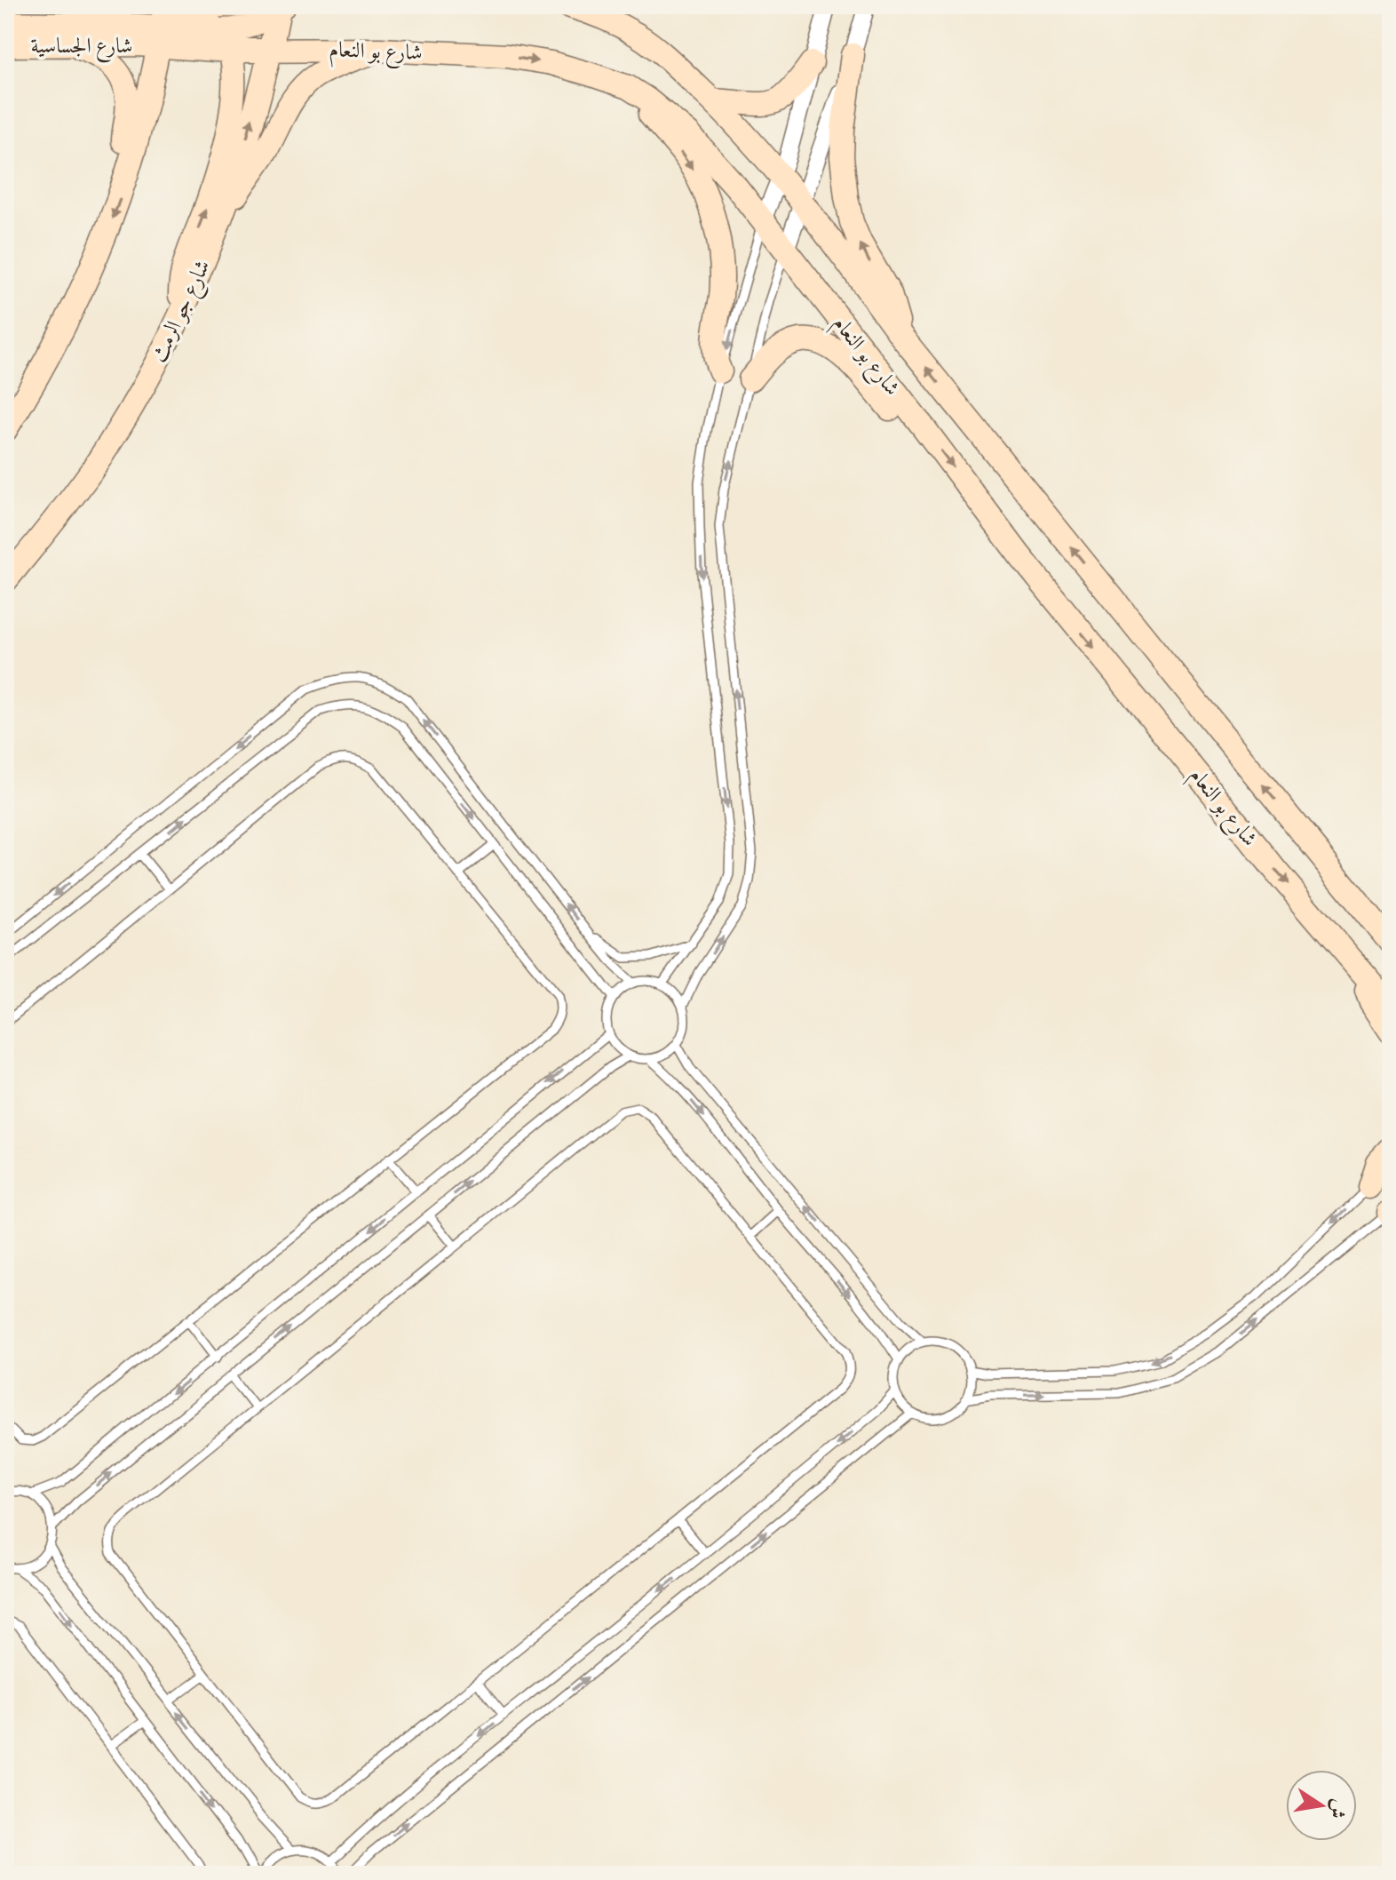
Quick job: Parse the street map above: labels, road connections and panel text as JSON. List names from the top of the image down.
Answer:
{
  "streets": {
    "street": ["شارع الجساسية", "شارع بو النعام", "شارع جو الرمث"]
  },
  "crossings": [
    ["شارع الجساسية", "شارع بو النعام"],
    ["شارع بو النعام", "شارع جو الرمث"]
  ],
  "north": "right"
}
